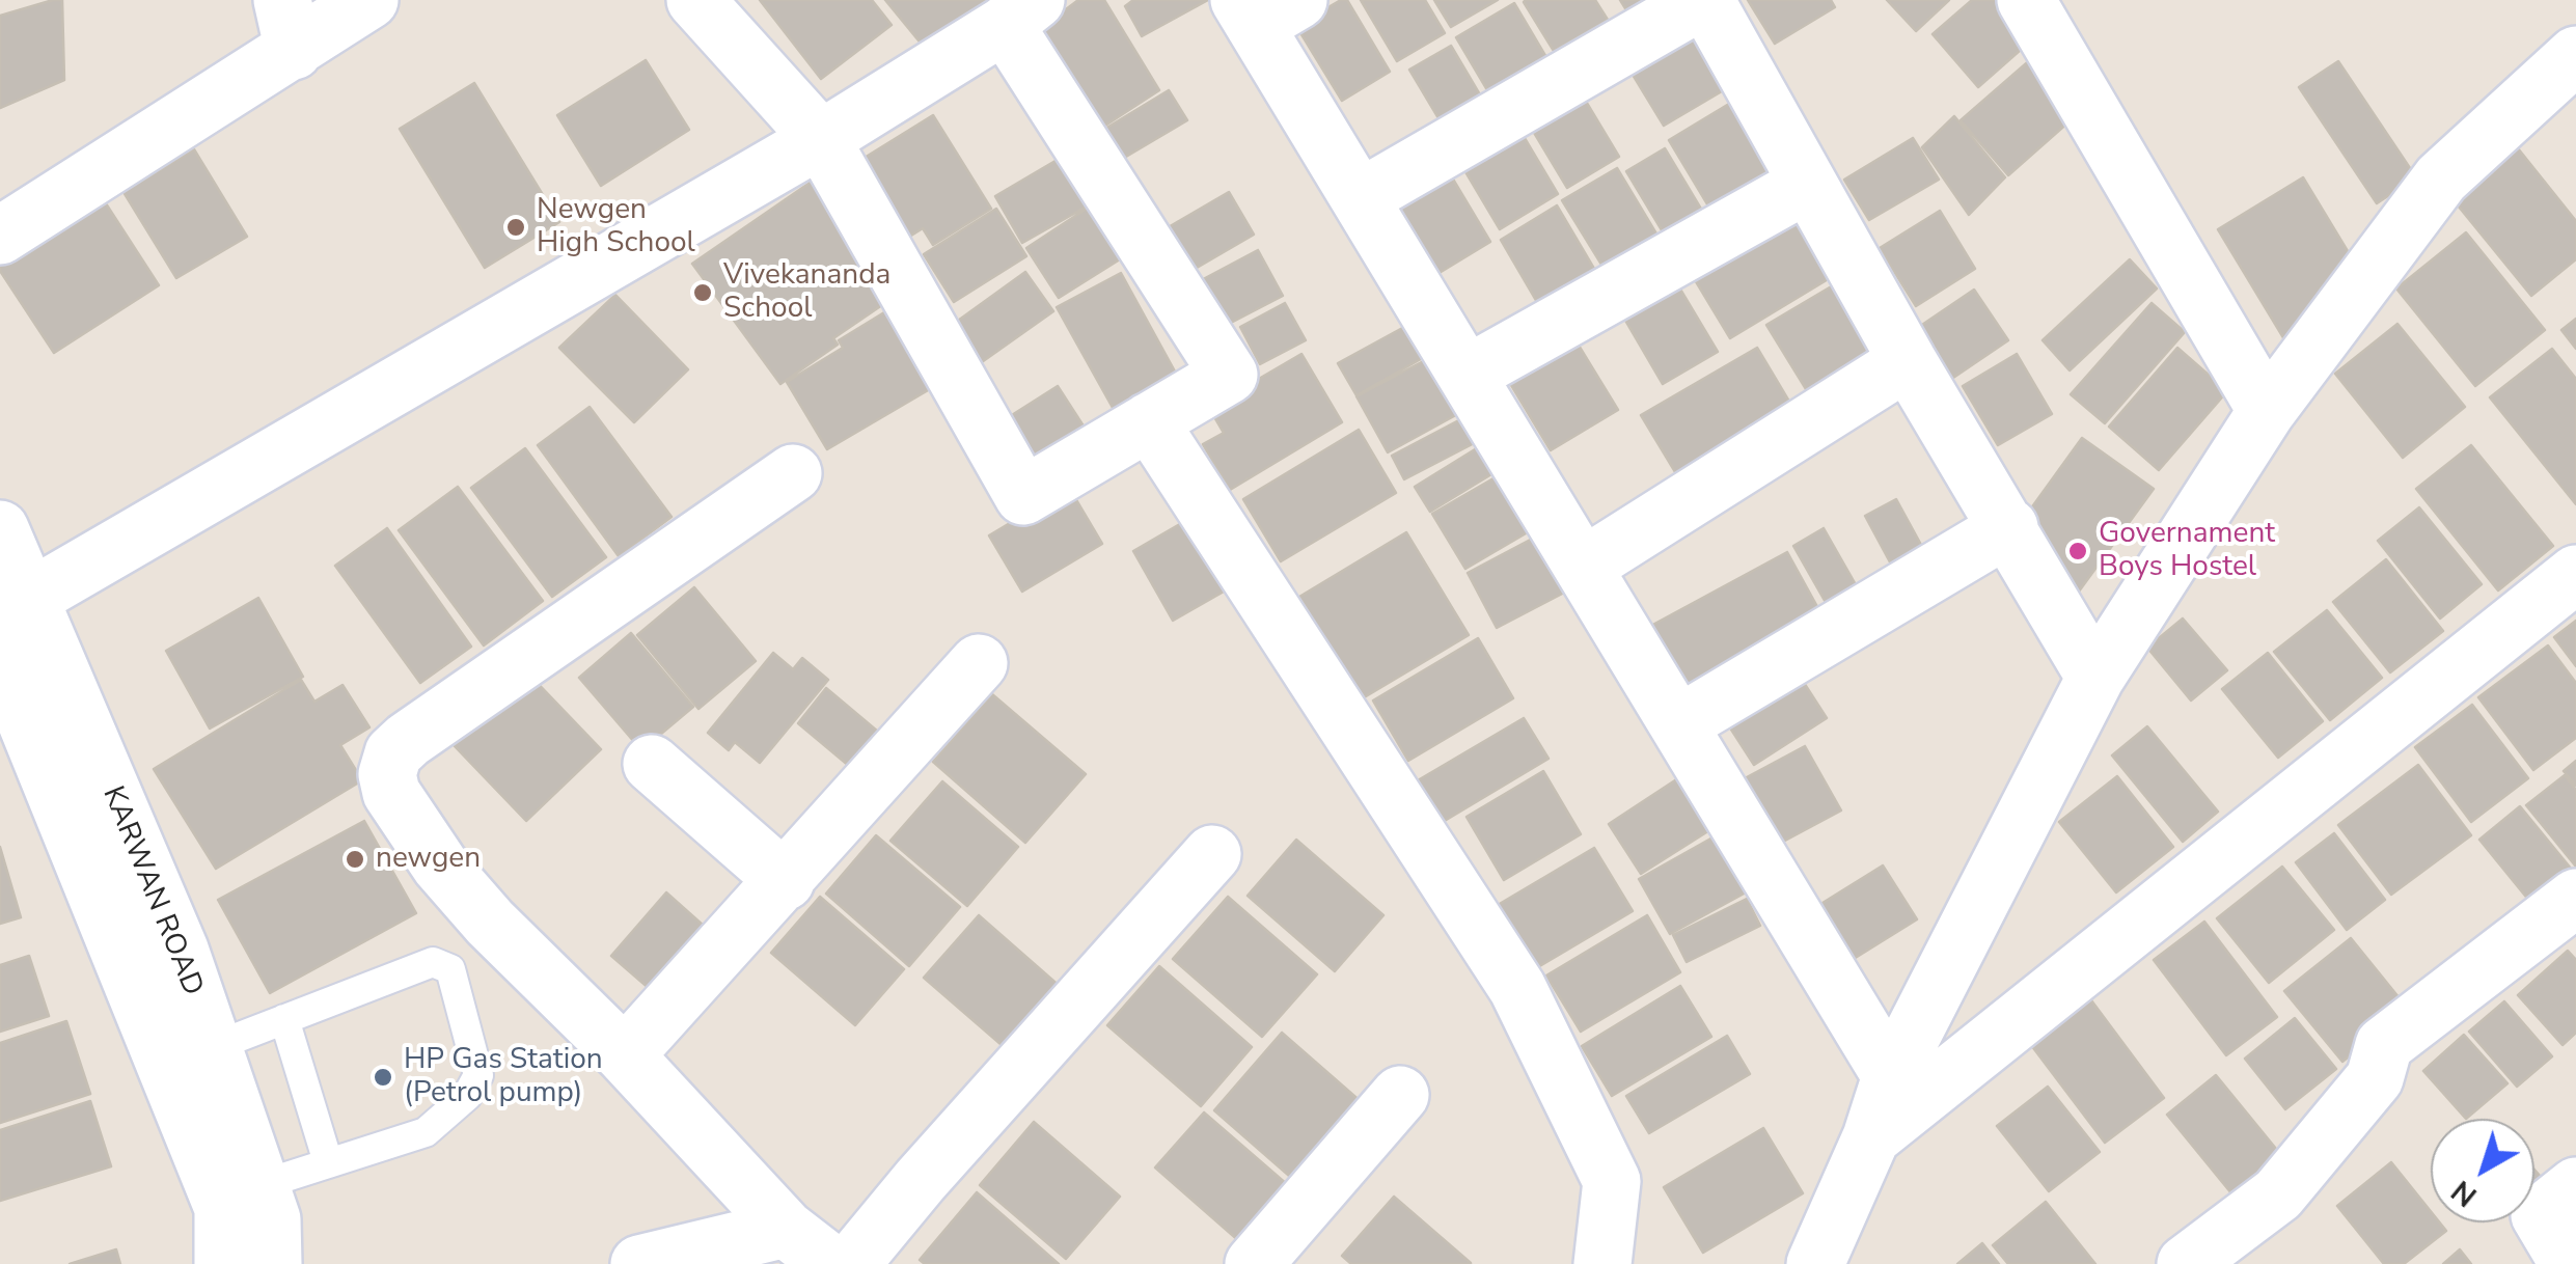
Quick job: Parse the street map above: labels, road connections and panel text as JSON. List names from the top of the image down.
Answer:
{
  "streets": {
    "street": ["KARWAN ROAD"]
  },
  "places": [
    "Newgen High School",
    "Vivekananda School",
    "Governament Boys Hostel",
    "newgen",
    "HP Gas Station (Petrol pump)"
  ],
  "north": "bottom left"
}
